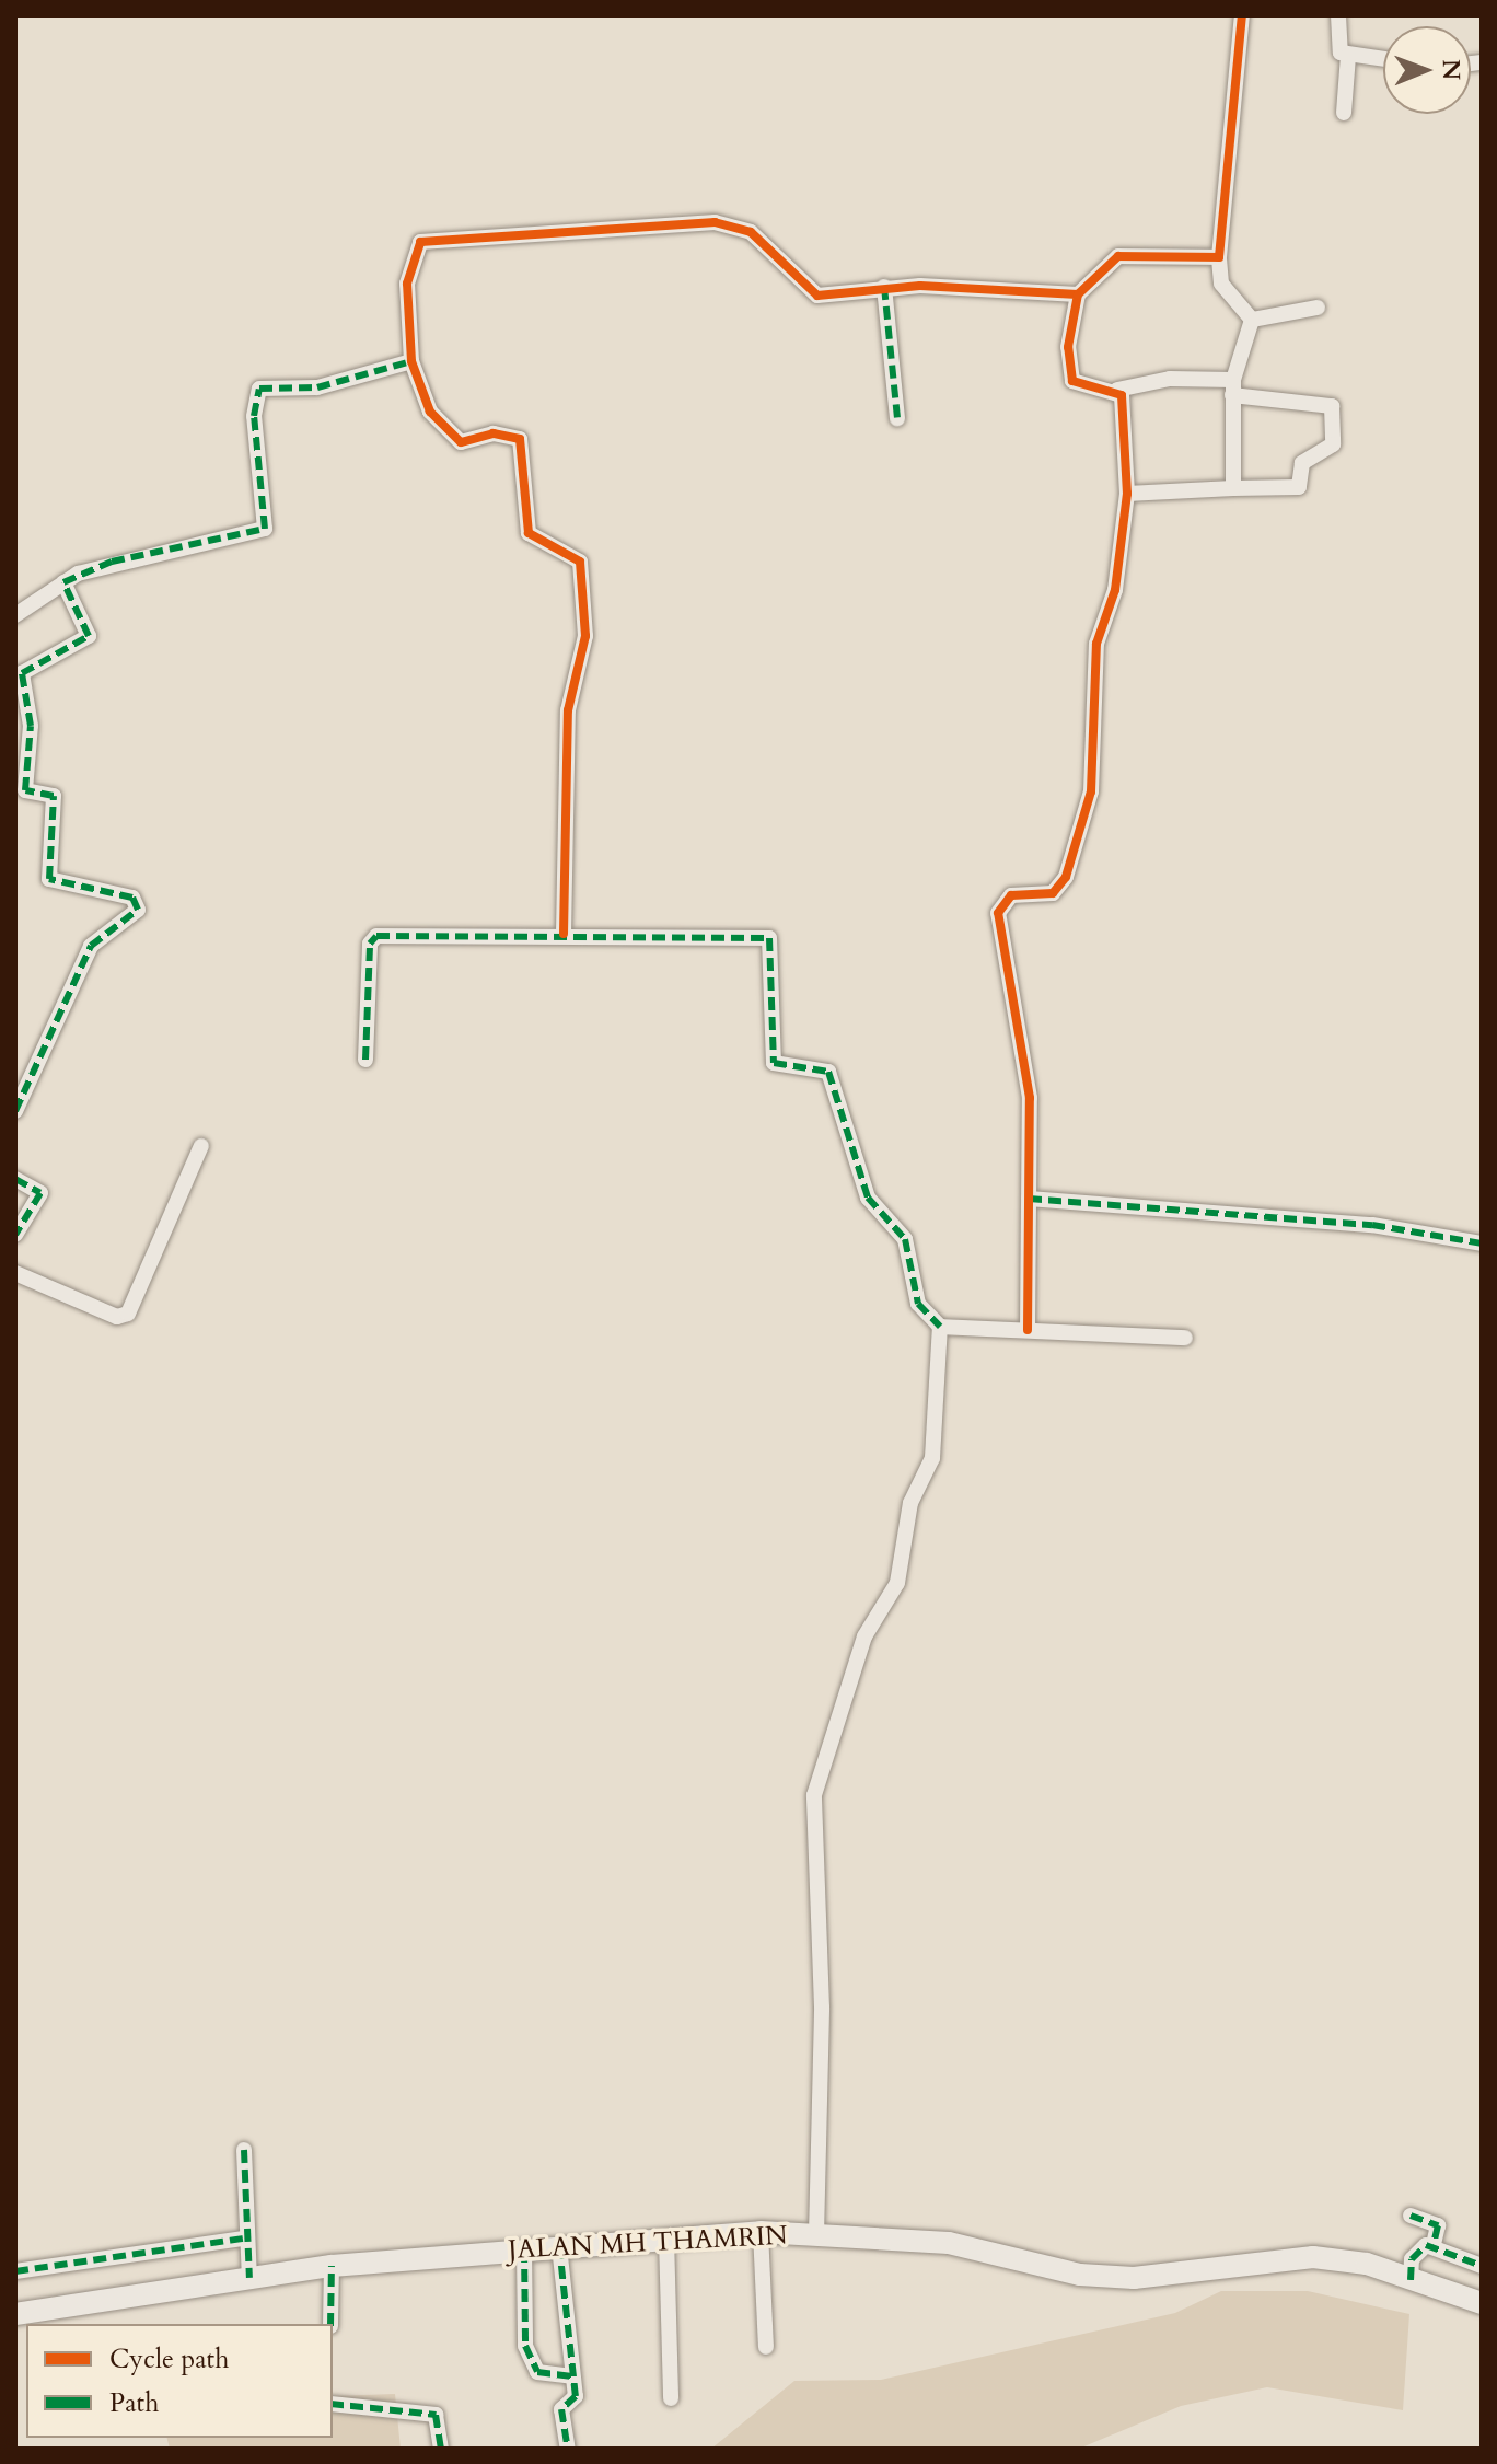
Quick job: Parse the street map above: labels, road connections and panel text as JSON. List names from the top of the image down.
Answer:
{
  "streets": {
    "street": ["JALAN MH THAMRIN"]
  },
  "legend": ["Cycle path", "Path"],
  "north": "right"
}
